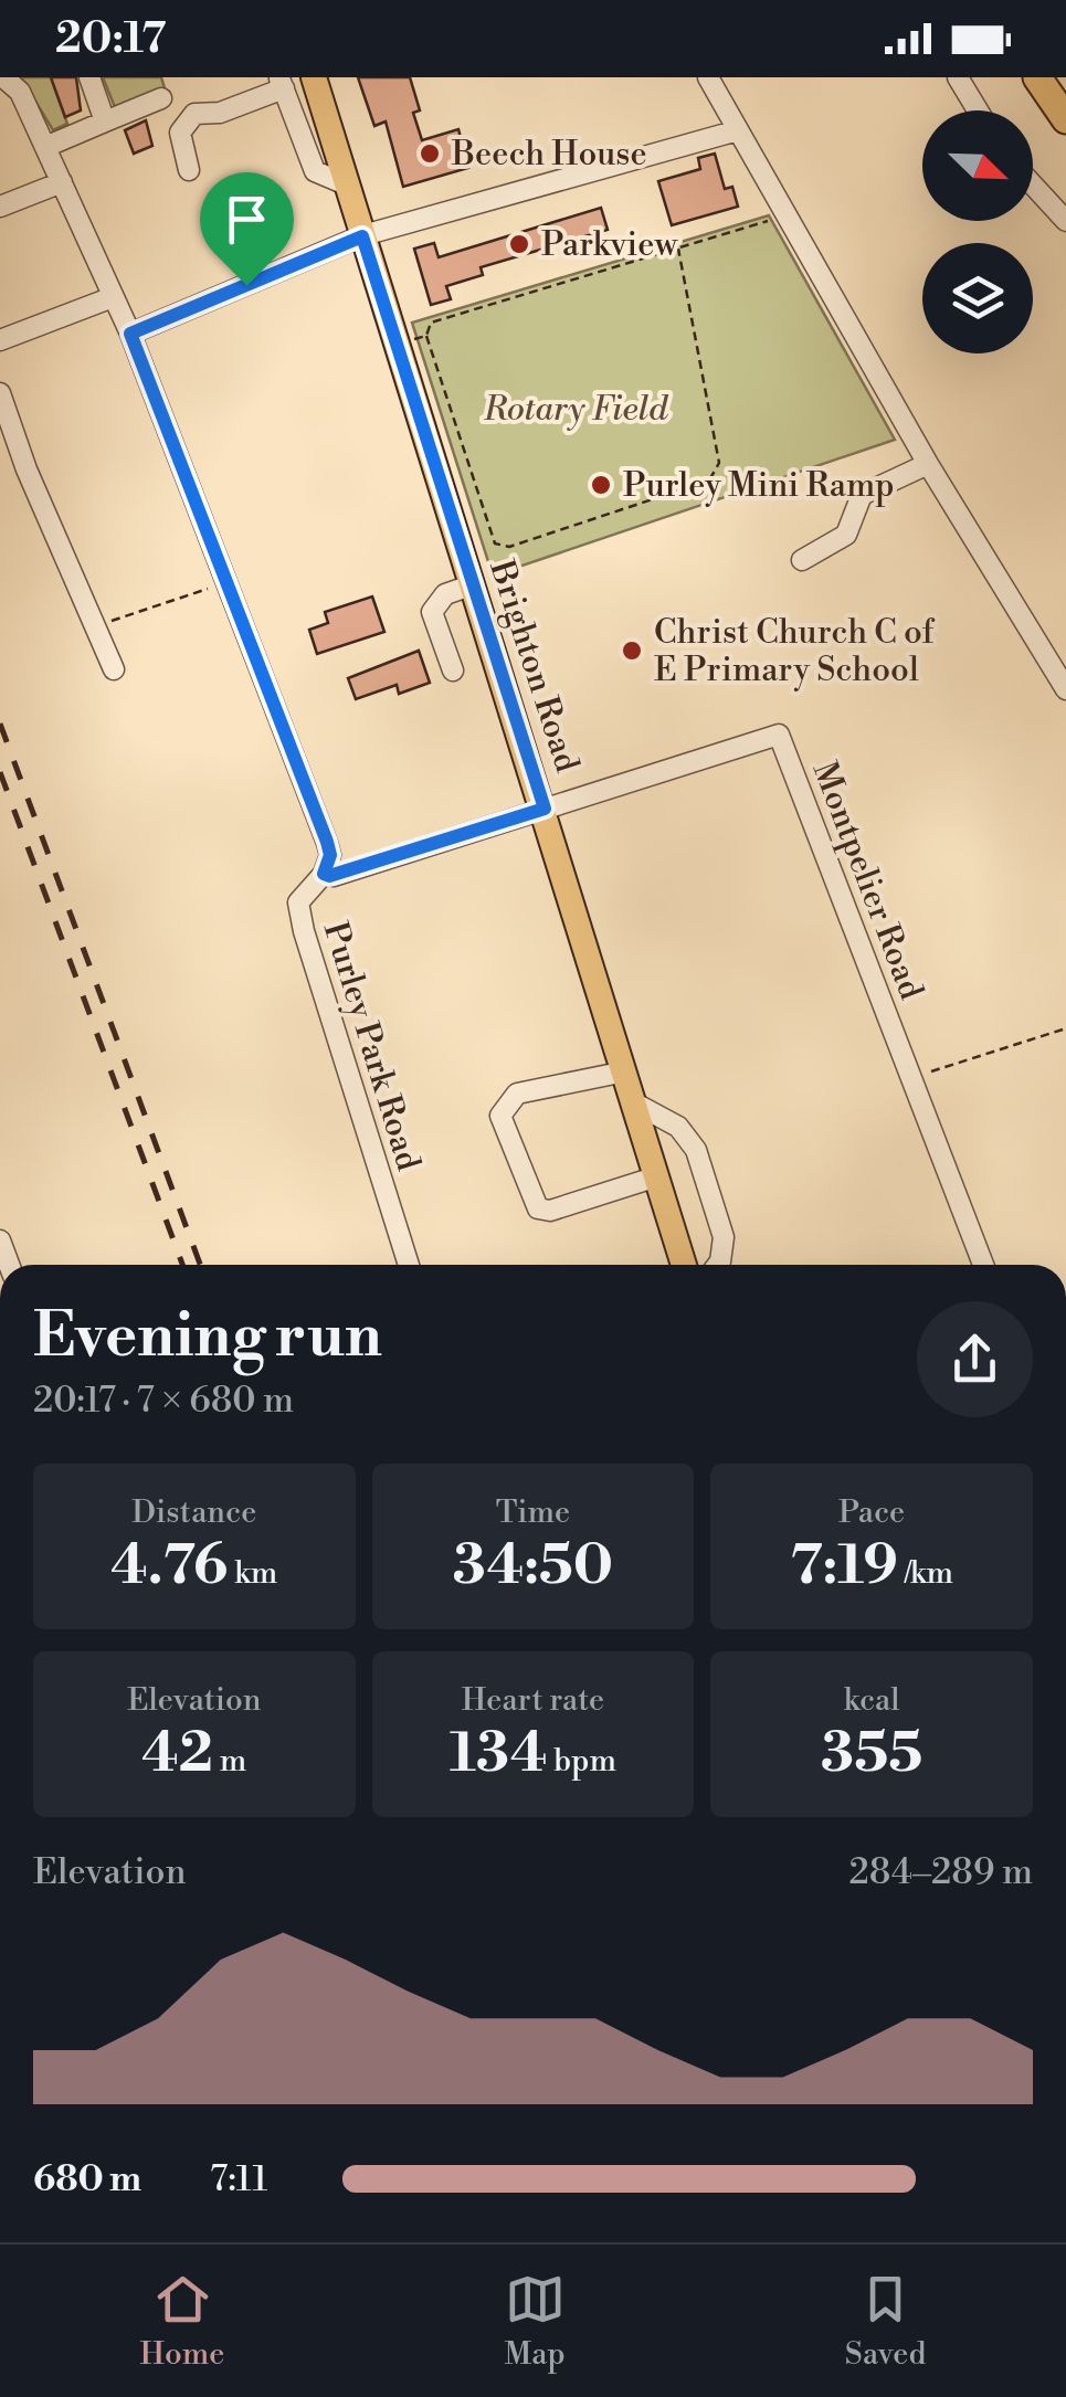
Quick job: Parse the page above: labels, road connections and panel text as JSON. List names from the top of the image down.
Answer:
{
  "streets": {
    "main road": ["Brighton Road"],
    "street": ["Montpelier Road", "Purley Park Road"]
  },
  "crossings": [
    ["Brighton Road", "Montpelier Road"],
    ["Brighton Road", "Purley Park Road"],
    ["Montpelier Road", "Purley Park Road"]
  ],
  "parks": ["Rotary Field"],
  "places": [
    "Beech House",
    "Parkview",
    "Purley Mini Ramp",
    "Christ Church C of E Primary School"
  ],
  "north": "bottom right",
  "page": {
    "status": "20:17",
    "heading": ["Evening run", "20:17 · 7 × 680 m"],
    "stats": [
      ["Distance", "4.76 km"],
      ["Time", "34:50"],
      ["Pace", "7:19 /km"],
      ["Elevation", "42 m"],
      ["Heart rate", "134 bpm"],
      ["kcal", "355"]
    ],
    "chart": ["Elevation", "284–289 m"],
    "list": [
      {
        "name": "680 m",
        "note": "7:11"
      }
    ],
    "tabs": ["Home", "Map", "Saved"]
  }
}
